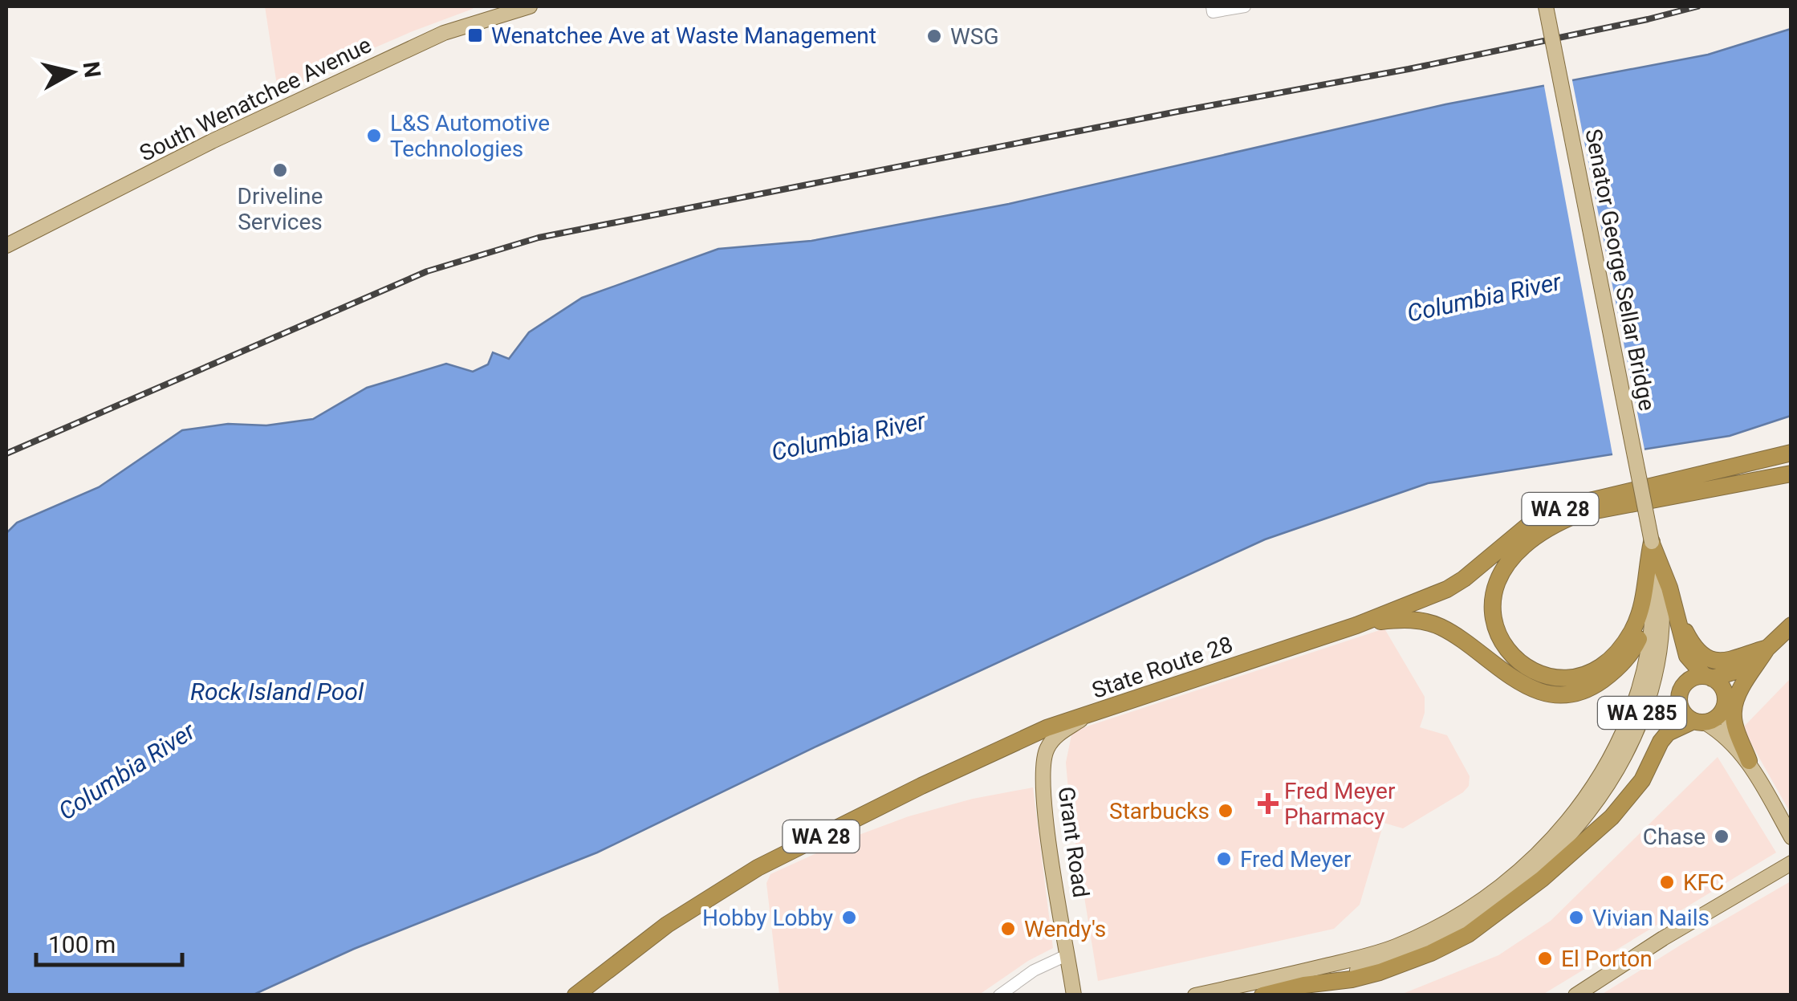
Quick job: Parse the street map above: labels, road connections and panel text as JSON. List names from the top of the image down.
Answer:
{
  "streets": {
    "highway": ["WA 28", "State Route 28"],
    "main road": [
      "South Wenatchee Avenue",
      "Senator George Sellar Bridge",
      "WA 285",
      "Grant Road"
    ]
  },
  "crossings": [
    ["Senator George Sellar Bridge", "WA 285"],
    ["State Route 28", "Grant Road"]
  ],
  "water": ["Columbia River", "Rock Island Pool"],
  "places": {
    "transit": ["Wenatchee Ave at Waste Management"],
    "other": [
      "WSG",
      "L&S Automotive Technologies",
      "Driveline Services",
      "Starbucks",
      "Chase",
      "Fred Meyer",
      "KFC",
      "Hobby Lobby",
      "Vivian Nails",
      "Wendy's",
      "El Porton"
    ],
    "health": ["Fred Meyer Pharmacy"]
  },
  "scale_bar": "100 m",
  "north": "right"
}
